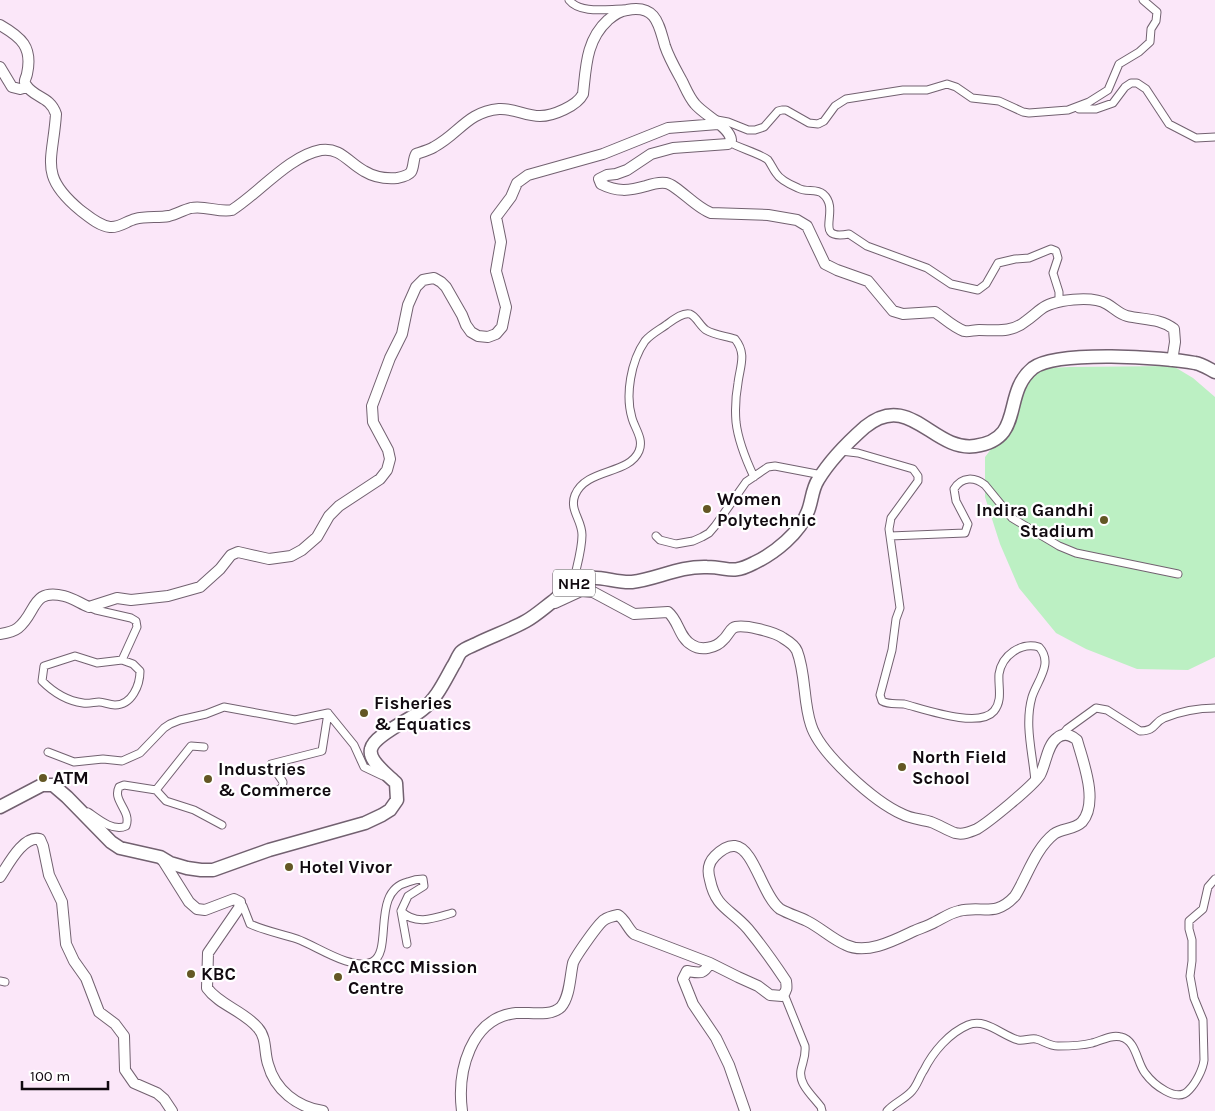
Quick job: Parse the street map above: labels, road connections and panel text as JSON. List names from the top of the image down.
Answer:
{
  "streets": {
    "highway": ["NH2"]
  },
  "places": [
    "Women Polytechnic",
    "Indira Gandhi Stadium",
    "Fisheries & Equatics",
    "North Field School",
    "ATM",
    "Industries & Commerce",
    "Hotel Vivor",
    "KBC",
    "ACRCC Mission Centre"
  ],
  "scale_bar": "100 m"
}
